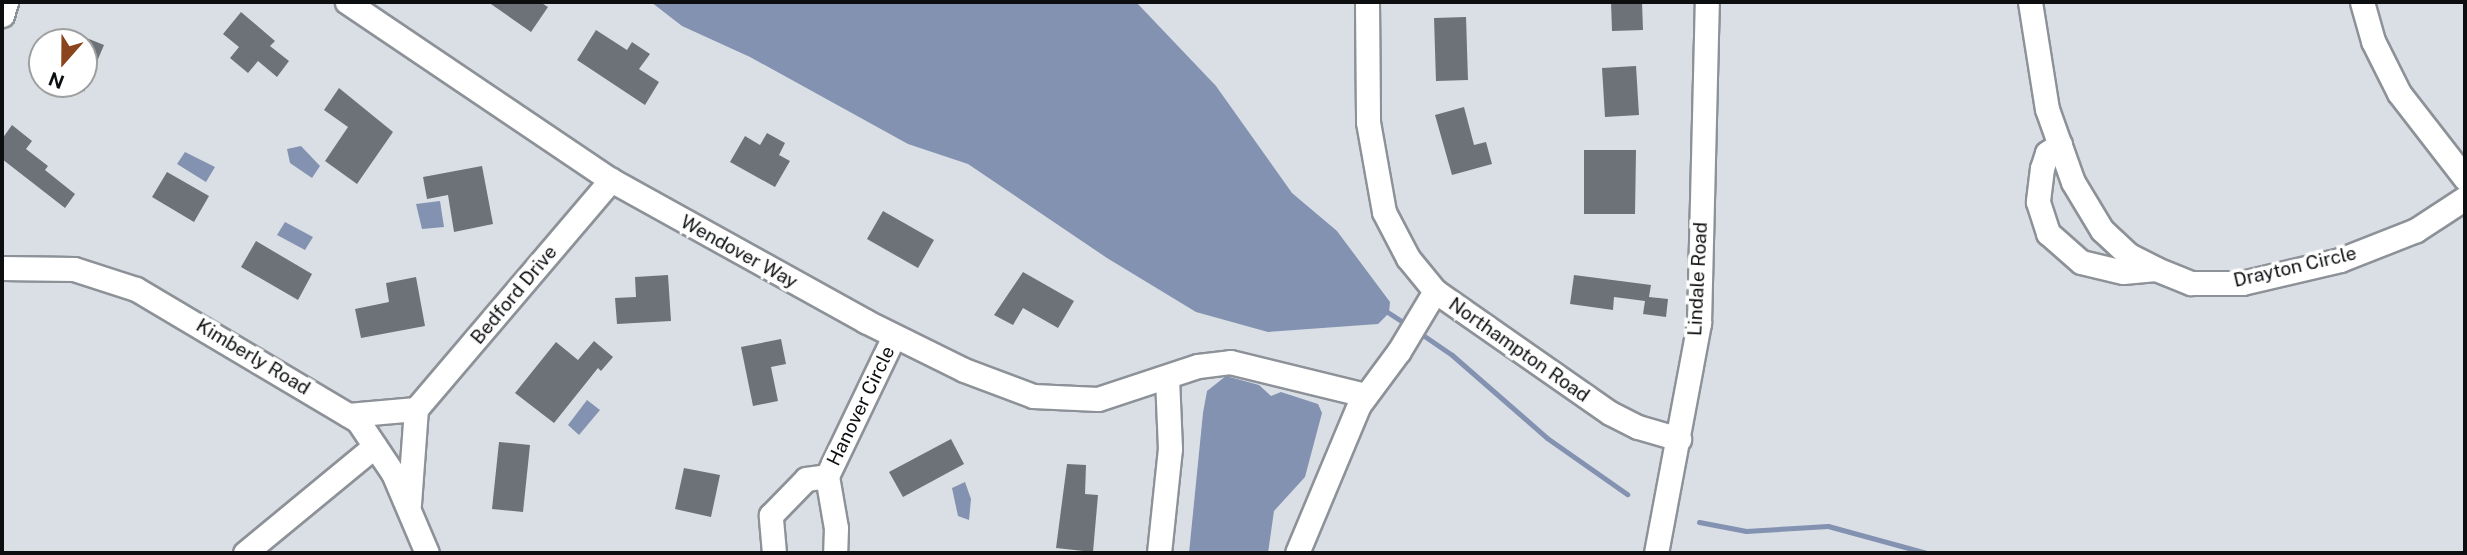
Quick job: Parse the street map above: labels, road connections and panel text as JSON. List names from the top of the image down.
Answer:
{
  "streets": {
    "street": [
      "Wendover Way",
      "Drayton Circle",
      "Lindale Road",
      "Bedford Drive",
      "Northampton Road",
      "Kimberly Road",
      "Hanover Circle"
    ]
  },
  "crossings": [
    ["Wendover Way", "Bedford Drive"],
    ["Wendover Way", "Hanover Circle"],
    ["Lindale Road", "Northampton Road"]
  ],
  "north": "bottom"
}
